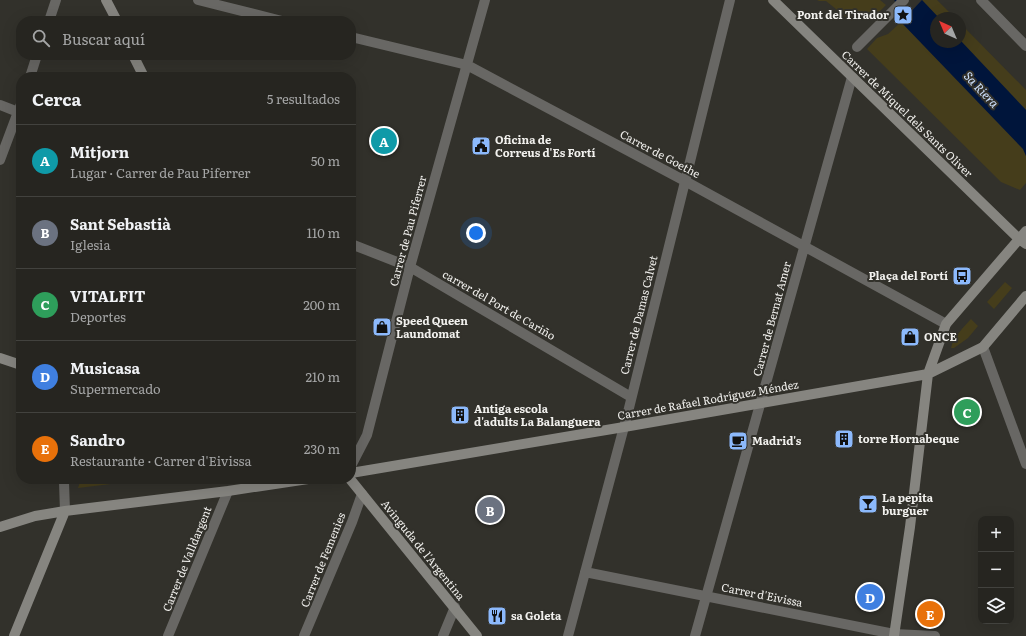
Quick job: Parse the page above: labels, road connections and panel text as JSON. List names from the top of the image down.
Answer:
{
  "streets": {
    "street": [
      "Carrer de Miquel dels Sants Oliver",
      "Carrer de Goethe",
      "Carrer de Pau Piferrer",
      "carrer del Port de Cariño",
      "Carrer de Damas Calvet",
      "Carrer de Bernat Amer",
      "Carrer de Rafael Rodríguez Méndez",
      "Avinguda de l'Argentina",
      "Carrer de Valldargent",
      "Carrer de Femenies",
      "Carrer d'Eivissa"
    ]
  },
  "crossings": [
    ["Carrer de Miquel dels Sants Oliver", "Carrer de Bernat Amer"],
    ["Carrer de Goethe", "Carrer de Pau Piferrer"],
    ["Carrer de Goethe", "Carrer de Damas Calvet"],
    ["Carrer de Goethe", "Carrer de Bernat Amer"],
    ["Carrer de Pau Piferrer", "carrer del Port de Cariño"],
    ["carrer del Port de Cariño", "Carrer de Damas Calvet"],
    ["Carrer de Damas Calvet", "Carrer de Rafael Rodríguez Méndez"],
    ["Carrer de Damas Calvet", "Carrer d'Eivissa"],
    ["Carrer de Bernat Amer", "Carrer de Rafael Rodríguez Méndez"],
    ["Carrer de Bernat Amer", "Carrer d'Eivissa"],
    ["Avinguda de l'Argentina", "Carrer de Femenies"]
  ],
  "water": ["Sa Riera"],
  "places": {
    "place": ["Pont del Tirador"],
    "public building": ["Oficina de Correus d'Es Fortí"],
    "bus stop": ["Plaça del Fortí"],
    "shop": ["Speed Queen Laundomat", "ONCE"],
    "building": ["Antiga escola d'adults La Balanguera", "torre Hornabeque"],
    "cafe": ["Madrid's"],
    "bar": ["La pepita burguer"],
    "restaurant": ["sa Goleta"]
  },
  "north": "top left",
  "page": {
    "search": "Buscar aquí",
    "heading": ["Cerca", "5 resultados"],
    "list": [
      {
        "mark": "A",
        "name": "Mitjorn",
        "note": "Lugar · Carrer de Pau Piferrer",
        "value": "50 m"
      },
      {
        "mark": "B",
        "name": "Sant Sebastià",
        "note": "Iglesia",
        "value": "110 m"
      },
      {
        "mark": "C",
        "name": "VITALFIT",
        "note": "Deportes",
        "value": "200 m"
      },
      {
        "mark": "D",
        "name": "Musicasa",
        "note": "Supermercado",
        "value": "210 m"
      },
      {
        "mark": "E",
        "name": "Sandro",
        "note": "Restaurante · Carrer d'Eivissa",
        "value": "230 m"
      }
    ],
    "pins": [
      "A",
      "C",
      "B",
      "D",
      "E"
    ],
    "map_buttons": ["+", "−"]
  }
}
